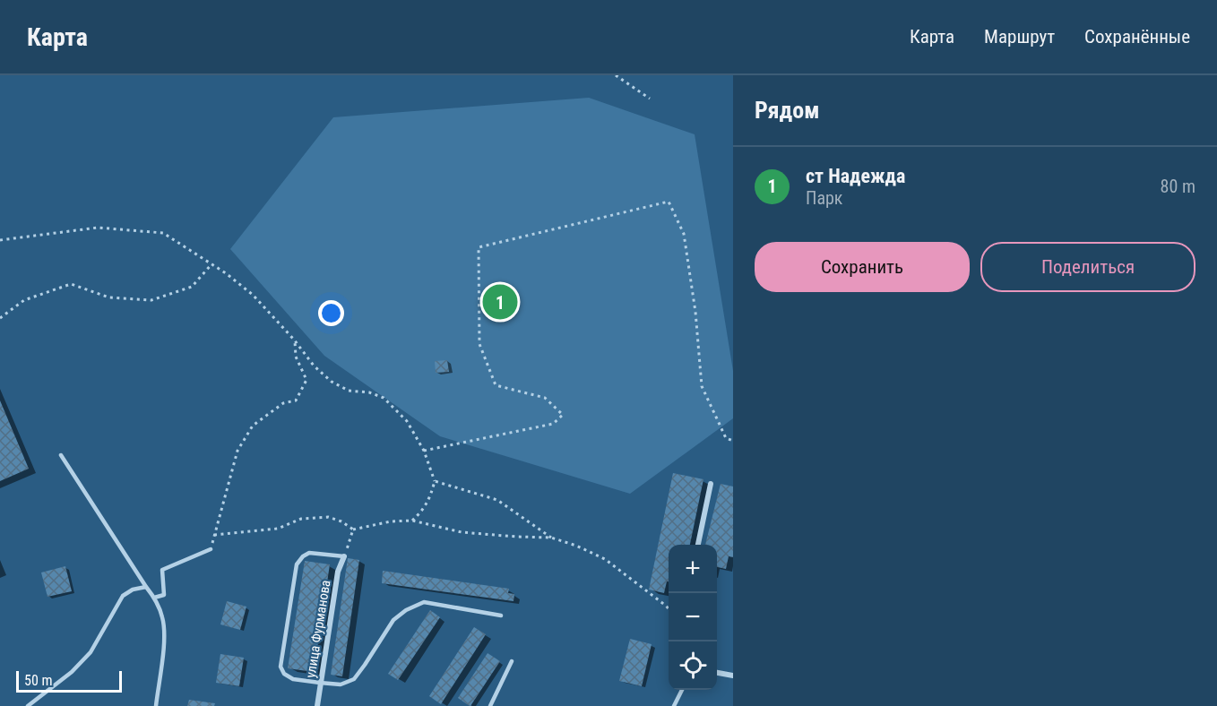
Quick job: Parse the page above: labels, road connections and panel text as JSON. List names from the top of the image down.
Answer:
{
  "streets": {
    "street": ["улица Фурманова"]
  },
  "scale_bar": "50 m",
  "page": {
    "header": "Карта",
    "nav": ["Карта", "Маршрут", "Сохранённые"],
    "heading": "Рядом",
    "list": [
      {
        "mark": "1",
        "name": "ст Надежда",
        "note": "Парк",
        "value": "80 m"
      }
    ],
    "buttons": ["Сохранить", "Поделиться"],
    "pins": "1",
    "map_buttons": ["+", "−"],
    "scale": "50 m"
  }
}
